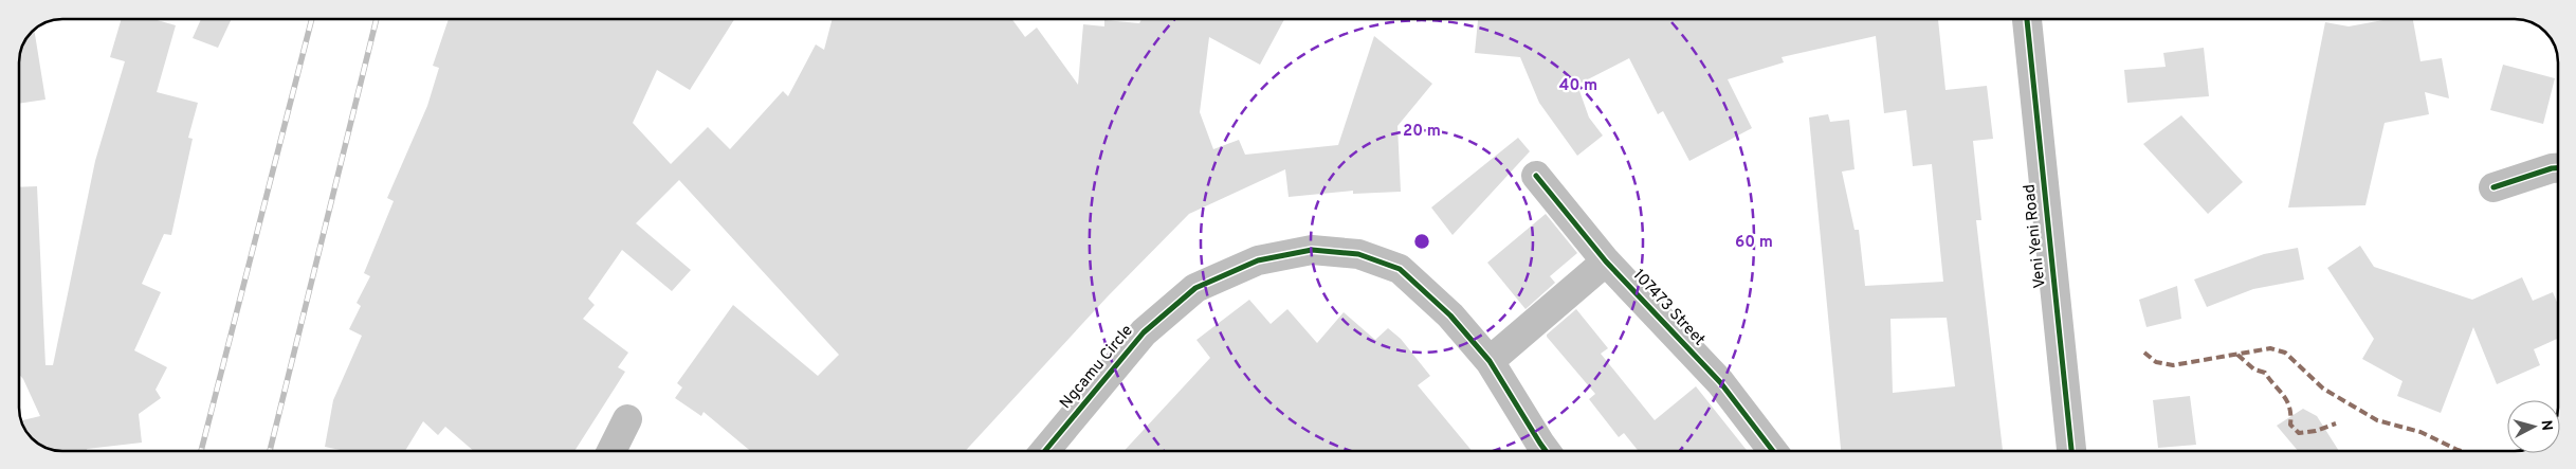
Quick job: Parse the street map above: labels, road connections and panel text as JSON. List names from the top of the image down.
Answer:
{
  "streets": {
    "street": ["Veni Yeni Road", "107473 Street", "Ngcamu Circle"]
  },
  "north": "right",
  "rings": ["40 m", "20 m", "60 m"]
}
